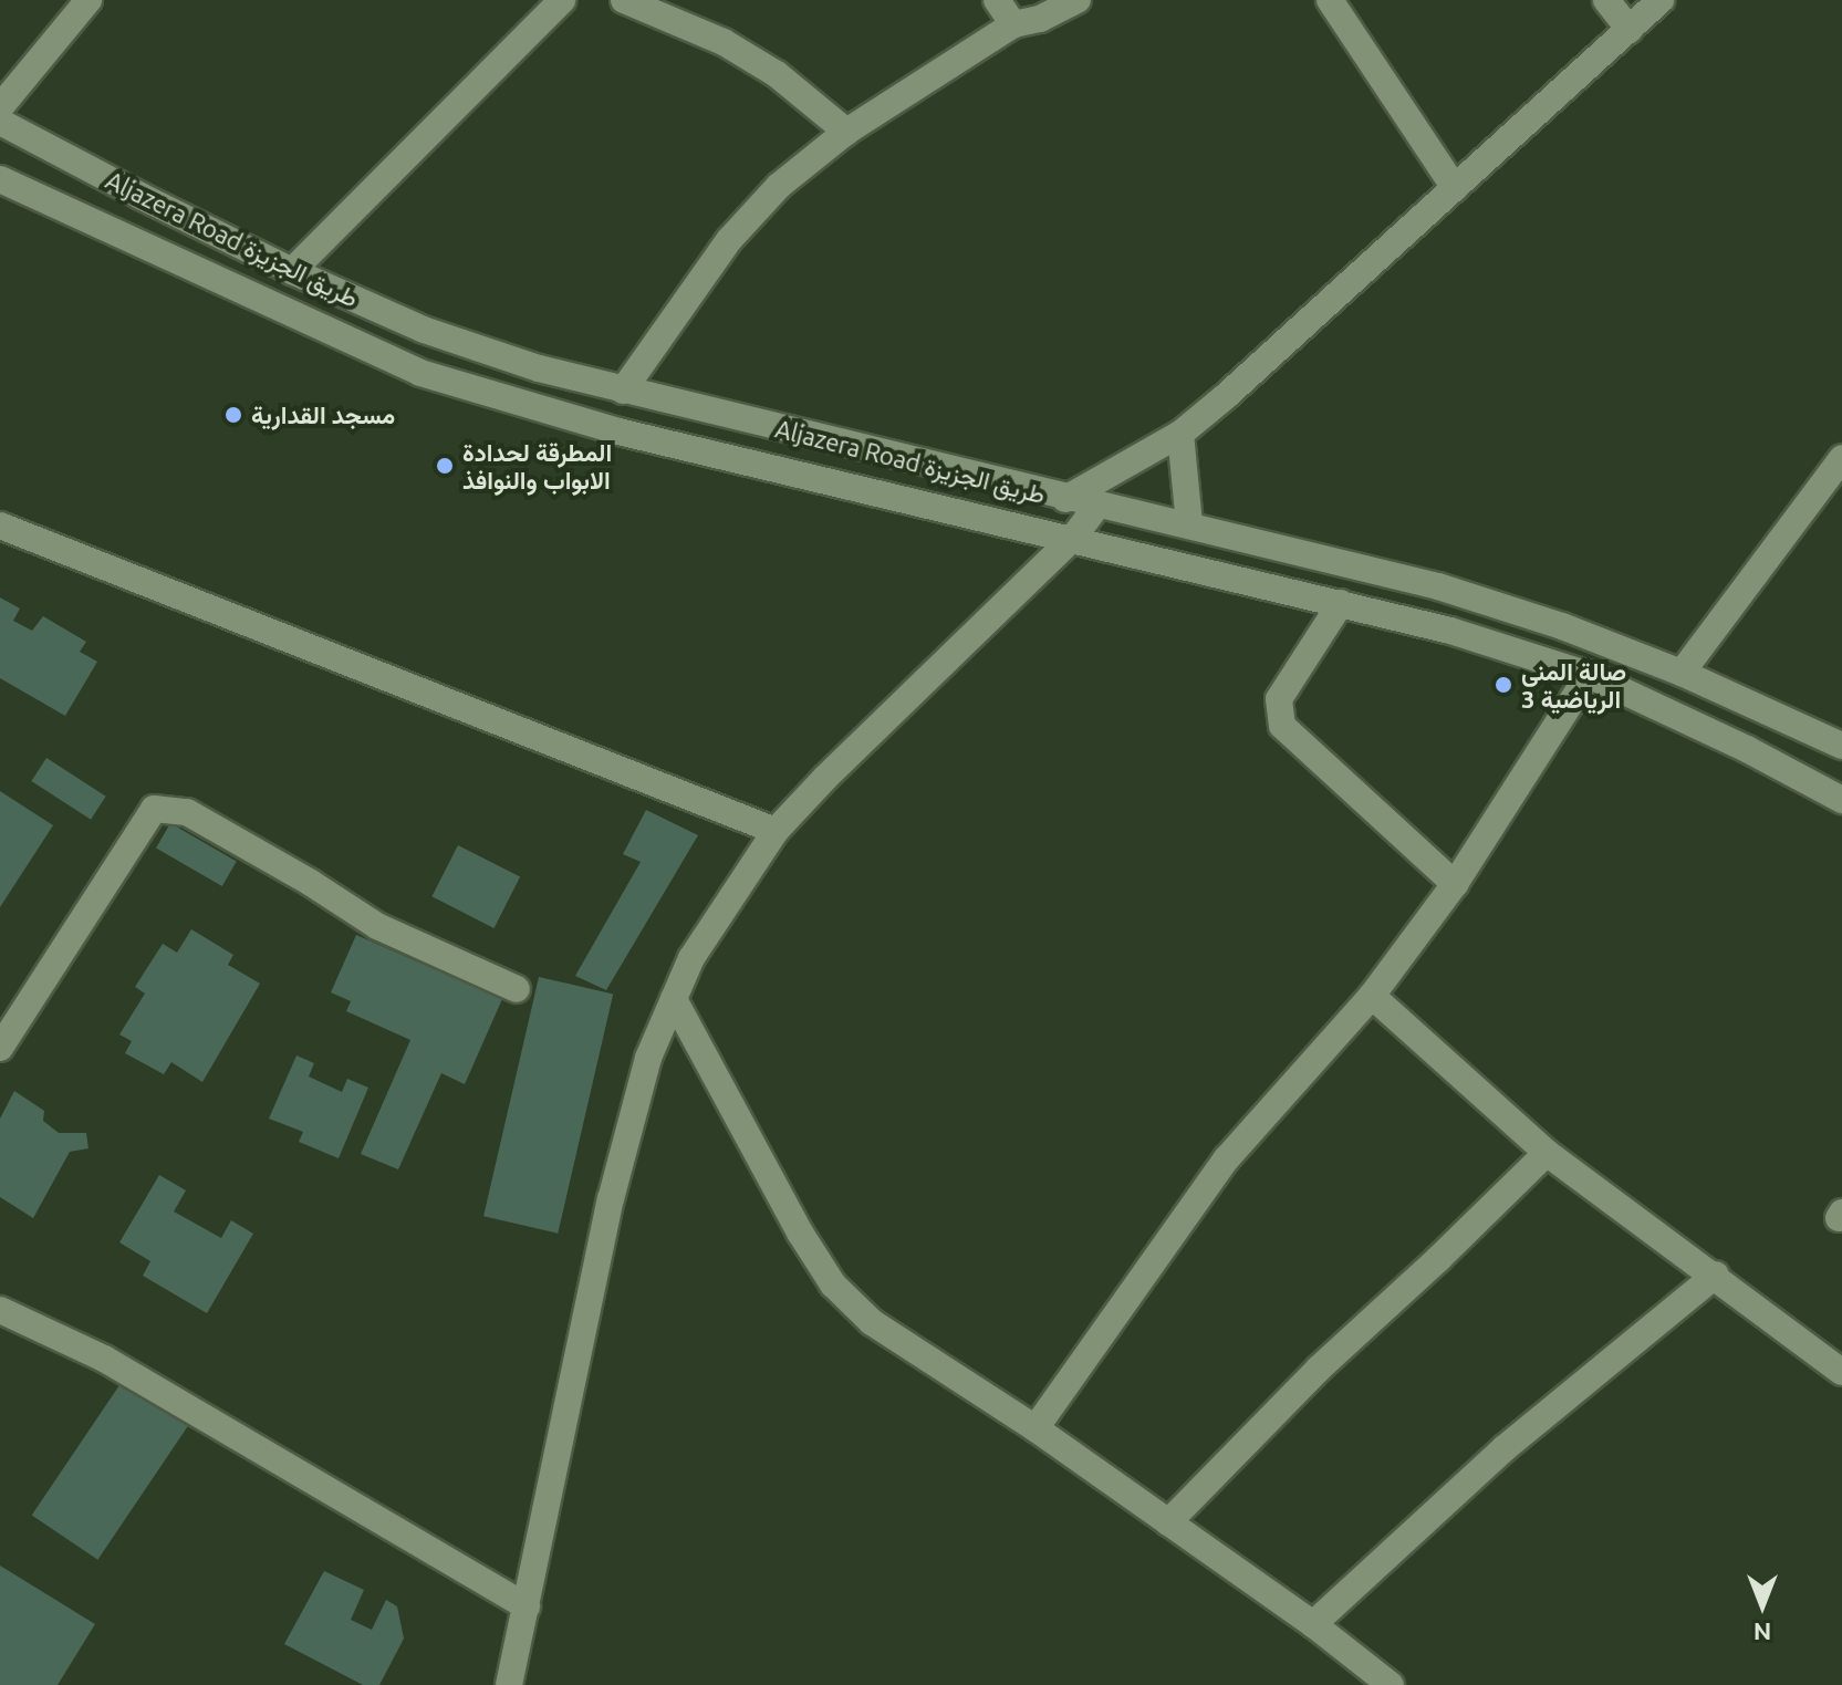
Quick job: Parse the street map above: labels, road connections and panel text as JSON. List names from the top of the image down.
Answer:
{
  "streets": {
    "street": ["Aljazera Road طريق الجزيزة"]
  },
  "places": ["مسجد القدارية", "المطرقة لحدادة الابواب والنوافذ", "صالة المنى الرياضية 3"],
  "north": "bottom"
}
